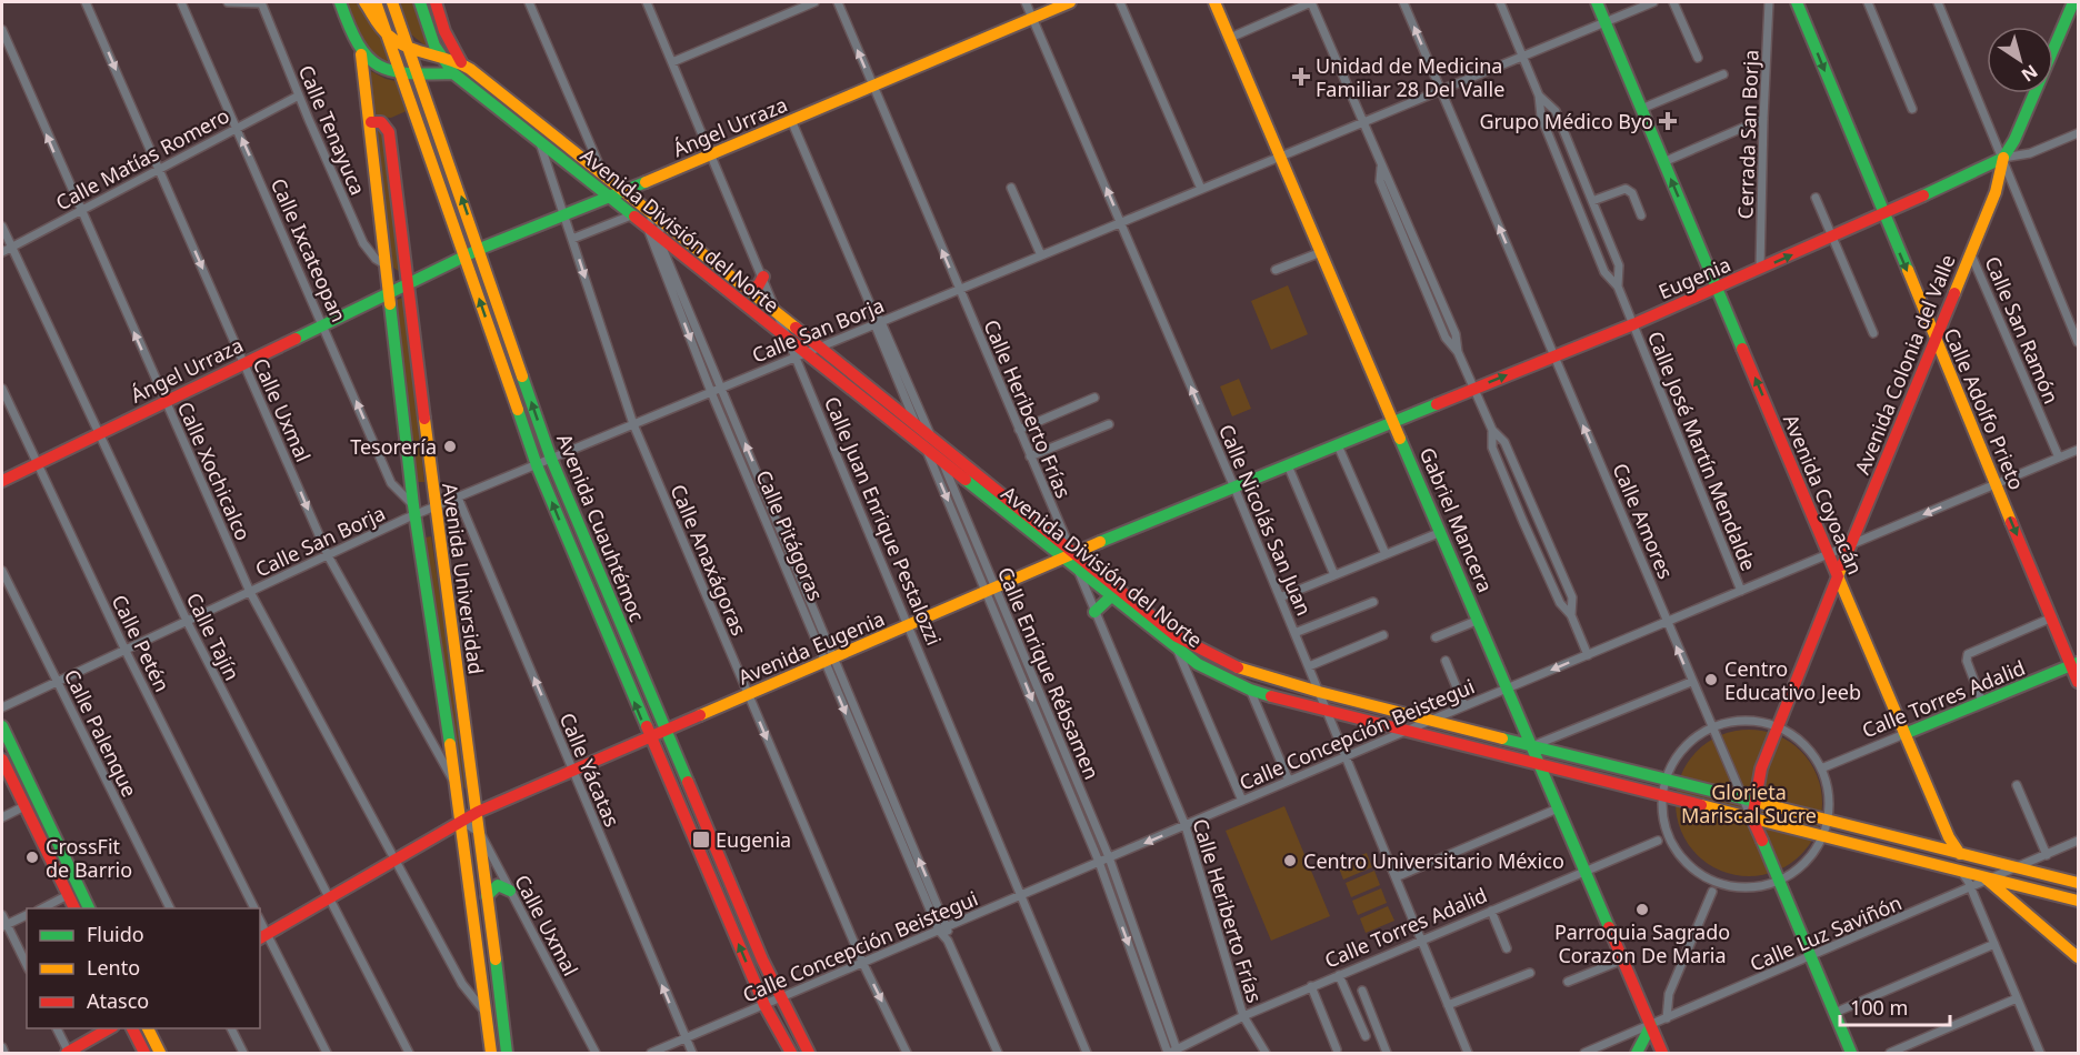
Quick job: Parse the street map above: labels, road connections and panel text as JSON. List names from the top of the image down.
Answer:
{
  "streets": {
    "main road": [
      "Ángel Urraza",
      "Avenida División del Norte",
      "Eugenia",
      "Avenida Colonia del Valle",
      "Calle Adolfo Prieto",
      "Avenida Coyoacán",
      "Gabriel Mancera",
      "Avenida Cuauhtémoc",
      "Avenida Universidad",
      "Avenida Eugenia",
      "Calle Torres Adalid"
    ],
    "street": [
      "Calle Tenayuca",
      "Cerrada San Borja",
      "Calle Matías Romero",
      "Calle Ixcateopan",
      "Calle San Borja",
      "Calle San Ramón",
      "Calle Heriberto Frías",
      "Calle Uxmal",
      "Calle José Martín Mendalde",
      "Calle Xochicalco",
      "Calle Nicolás San Juan",
      "Calle Juan Enrique Pestalozzi",
      "Calle Amores",
      "Calle Pitágoras",
      "Calle Anaxágoras",
      "Calle Tajín",
      "Calle Petén",
      "Calle Enrique Rébsamen",
      "Calle Palenque",
      "Calle Concepción Beistegui",
      "Calle Yácatas",
      "Calle Luz Saviñón"
    ]
  },
  "crossings": [
    ["Ángel Urraza", "Avenida División del Norte"],
    ["Ángel Urraza", "Calle Ixcateopan"],
    ["Ángel Urraza", "Calle Heriberto Frías"],
    ["Ángel Urraza", "Calle Uxmal"],
    ["Ángel Urraza", "Calle Xochicalco"],
    ["Ángel Urraza", "Calle Nicolás San Juan"],
    ["Ángel Urraza", "Avenida Cuauhtémoc"],
    ["Ángel Urraza", "Calle Anaxágoras"],
    ["Ángel Urraza", "Avenida Universidad"],
    ["Ángel Urraza", "Calle Tajín"],
    ["Ángel Urraza", "Calle Petén"],
    ["Ángel Urraza", "Calle Enrique Rébsamen"],
    ["Calle Tenayuca", "Calle Matías Romero"],
    ["Calle Tenayuca", "Avenida Universidad"],
    ["Cerrada San Borja", "Eugenia"],
    ["Calle Matías Romero", "Calle Ixcateopan"],
    ["Calle Matías Romero", "Calle Uxmal"],
    ["Calle Matías Romero", "Calle Xochicalco"],
    ["Calle Matías Romero", "Calle Tajín"],
    ["Avenida División del Norte", "Calle San Borja"],
    ["Avenida División del Norte", "Avenida Colonia del Valle"],
    ["Avenida División del Norte", "Calle Heriberto Frías"],
    ["Avenida División del Norte", "Avenida Coyoacán"],
    ["Avenida División del Norte", "Calle Nicolás San Juan"],
    ["Avenida División del Norte", "Gabriel Mancera"],
    ["Avenida División del Norte", "Calle Juan Enrique Pestalozzi"],
    ["Avenida División del Norte", "Calle Amores"],
    ["Avenida División del Norte", "Avenida Cuauhtémoc"],
    ["Avenida División del Norte", "Calle Pitágoras"],
    ["Avenida División del Norte", "Calle Anaxágoras"],
    ["Avenida División del Norte", "Avenida Eugenia"],
    ["Avenida División del Norte", "Calle Enrique Rébsamen"],
    ["Avenida División del Norte", "Calle Concepción Beistegui"],
    ["Calle Ixcateopan", "Calle San Borja"],
    ["Calle Ixcateopan", "Avenida Universidad"],
    ["Eugenia", "Avenida Colonia del Valle"],
    ["Eugenia", "Calle Adolfo Prieto"],
    ["Eugenia", "Calle José Martín Mendalde"],
    ["Eugenia", "Avenida Coyoacán"],
    ["Eugenia", "Gabriel Mancera"],
    ["Eugenia", "Calle Amores"],
    ["Eugenia", "Avenida Eugenia"],
    ["Calle San Borja", "Calle Heriberto Frías"],
    ["Calle San Borja", "Calle Uxmal"],
    ["Calle San Borja", "Calle José Martín Mendalde"],
    ["Calle San Borja", "Calle Xochicalco"],
    ["Calle San Borja", "Avenida Coyoacán"],
    ["Calle San Borja", "Calle Nicolás San Juan"],
    ["Calle San Borja", "Gabriel Mancera"],
    ["Calle San Borja", "Calle Juan Enrique Pestalozzi"],
    ["Calle San Borja", "Calle Amores"],
    ["Calle San Borja", "Avenida Cuauhtémoc"],
    ["Calle San Borja", "Calle Pitágoras"],
    ["Calle San Borja", "Calle Anaxágoras"],
    ["Calle San Borja", "Avenida Universidad"],
    ["Calle San Borja", "Calle Tajín"],
    ["Calle San Borja", "Calle Petén"],
    ["Calle San Borja", "Calle Enrique Rébsamen"],
    ["Calle San Borja", "Calle Palenque"],
    ["Calle San Borja", "Calle Yácatas"],
    ["Calle San Ramón", "Avenida Colonia del Valle"],
    ["Calle San Ramón", "Calle Concepción Beistegui"],
    ["Avenida Colonia del Valle", "Calle Adolfo Prieto"],
    ["Avenida Colonia del Valle", "Avenida Coyoacán"],
    ["Avenida Colonia del Valle", "Calle Amores"],
    ["Avenida Colonia del Valle", "Calle Concepción Beistegui"],
    ["Calle Heriberto Frías", "Avenida Eugenia"],
    ["Calle Heriberto Frías", "Calle Torres Adalid"],
    ["Calle Heriberto Frías", "Calle Concepción Beistegui"],
    ["Calle Adolfo Prieto", "Calle Torres Adalid"],
    ["Calle Adolfo Prieto", "Calle Concepción Beistegui"],
    ["Calle Uxmal", "Avenida Universidad"],
    ["Calle Uxmal", "Avenida Eugenia"],
    ["Calle José Martín Mendalde", "Calle Concepción Beistegui"],
    ["Calle Xochicalco", "Avenida Universidad"],
    ["Calle Xochicalco", "Avenida Eugenia"],
    ["Avenida Coyoacán", "Calle Torres Adalid"],
    ["Avenida Coyoacán", "Calle Concepción Beistegui"],
    ["Calle Nicolás San Juan", "Avenida Eugenia"],
    ["Calle Nicolás San Juan", "Calle Torres Adalid"],
    ["Calle Nicolás San Juan", "Calle Concepción Beistegui"],
    ["Gabriel Mancera", "Avenida Eugenia"],
    ["Gabriel Mancera", "Calle Torres Adalid"],
    ["Gabriel Mancera", "Calle Concepción Beistegui"],
    ["Gabriel Mancera", "Calle Luz Saviñón"],
    ["Calle Juan Enrique Pestalozzi", "Avenida Eugenia"],
    ["Calle Juan Enrique Pestalozzi", "Calle Concepción Beistegui"],
    ["Calle Amores", "Calle Concepción Beistegui"],
    ["Avenida Cuauhtémoc", "Avenida Eugenia"],
    ["Avenida Cuauhtémoc", "Calle Concepción Beistegui"],
    ["Calle Pitágoras", "Avenida Eugenia"],
    ["Calle Pitágoras", "Calle Concepción Beistegui"],
    ["Calle Anaxágoras", "Avenida Eugenia"],
    ["Calle Anaxágoras", "Calle Concepción Beistegui"],
    ["Avenida Universidad", "Avenida Eugenia"],
    ["Calle Tajín", "Avenida Eugenia"],
    ["Avenida Eugenia", "Calle Enrique Rébsamen"],
    ["Avenida Eugenia", "Calle Yácatas"],
    ["Calle Enrique Rébsamen", "Calle Torres Adalid"],
    ["Calle Enrique Rébsamen", "Calle Concepción Beistegui"],
    ["Calle Concepción Beistegui", "Calle Yácatas"]
  ],
  "one_way": [
    "Calle Ixcateopan",
    "Calle Adolfo Prieto",
    "Calle Uxmal",
    "Calle Xochicalco",
    "Avenida Coyoacán",
    "Calle Nicolás San Juan",
    "Calle Amores",
    "Calle Anaxágoras",
    "Calle Yácatas"
  ],
  "parks": ["Glorieta Mariscal Sucre"],
  "places": {
    "health": ["Unidad de Medicina Familiar 28 Del Valle", "Grupo Médico Byo"],
    "other": [
      "Tesorería",
      "Centro Educativo Jeeb",
      "CrossFit de Barrio",
      "Centro Universitario México",
      "Parroquia Sagrado Corazon De Maria"
    ],
    "transit": ["Eugenia"]
  },
  "legend": ["Fluido", "Lento", "Atasco"],
  "scale_bar": "100 m",
  "north": "bottom right"
}
